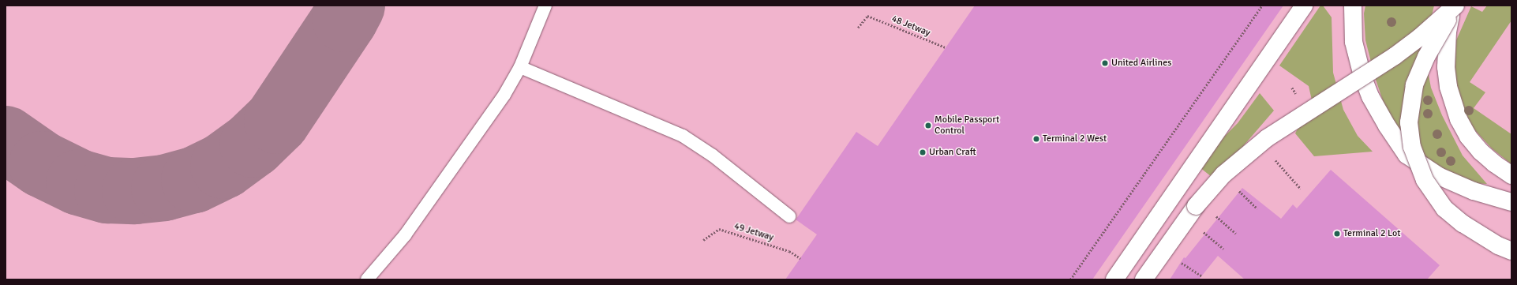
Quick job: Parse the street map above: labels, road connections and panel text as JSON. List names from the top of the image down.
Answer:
{
  "streets": {
    "path": ["48 Jetway", "49 Jetway"]
  },
  "places": [
    "United Airlines",
    "Mobile Passport Control",
    "Terminal 2 West",
    "Urban Craft",
    "Terminal 2 Lot"
  ]
}
